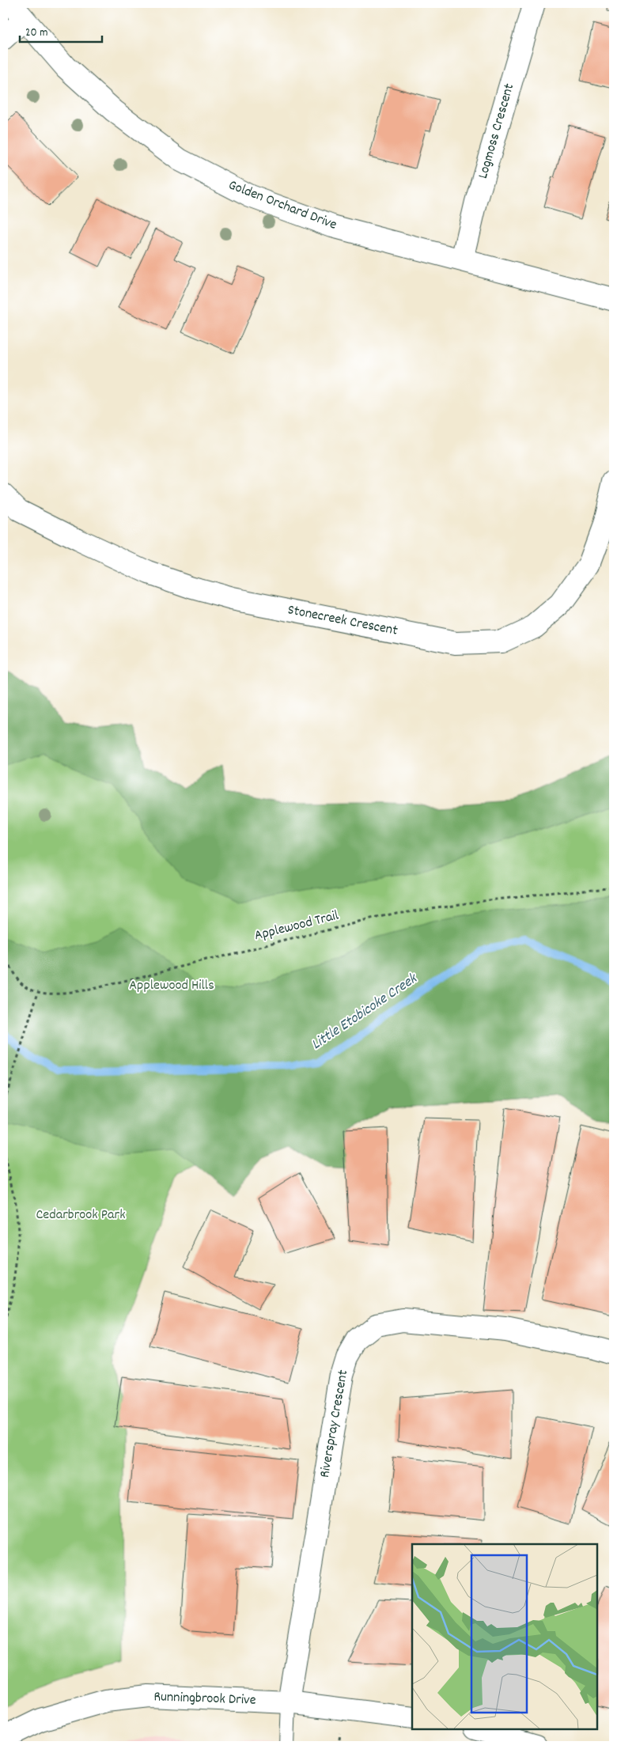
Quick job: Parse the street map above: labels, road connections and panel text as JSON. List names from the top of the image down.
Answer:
{
  "streets": {
    "street": [
      "Logmoss Crescent",
      "Golden Orchard Drive",
      "Stonecreek Crescent",
      "Riverspray Crescent",
      "Runningbrook Drive"
    ],
    "path": ["Applewood Trail"]
  },
  "crossings": [
    ["Logmoss Crescent", "Golden Orchard Drive"],
    ["Riverspray Crescent", "Runningbrook Drive"]
  ],
  "water": ["Little Etobicoke Creek"],
  "parks": ["Applewood Hills", "Cedarbrook Park"],
  "scale_bar": "20 m"
}
